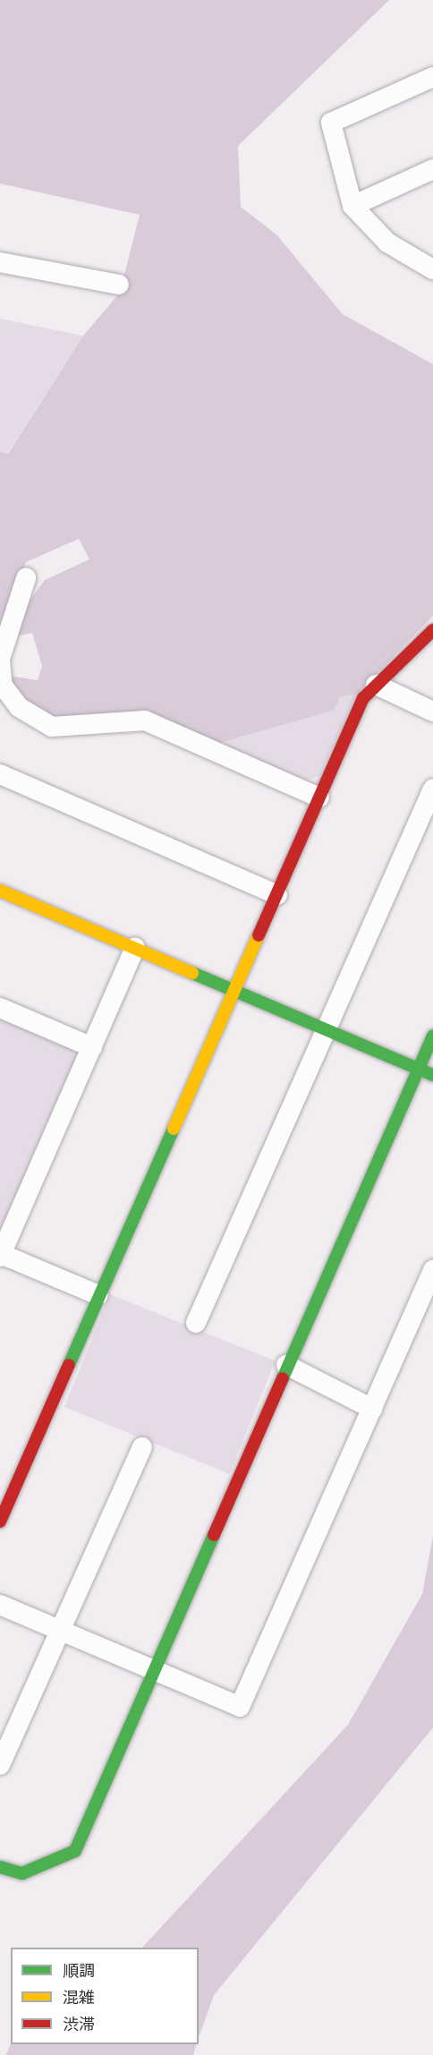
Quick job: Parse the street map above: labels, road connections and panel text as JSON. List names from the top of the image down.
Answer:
{
  "legend": ["順調", "混雑", "渋滞"]
}
